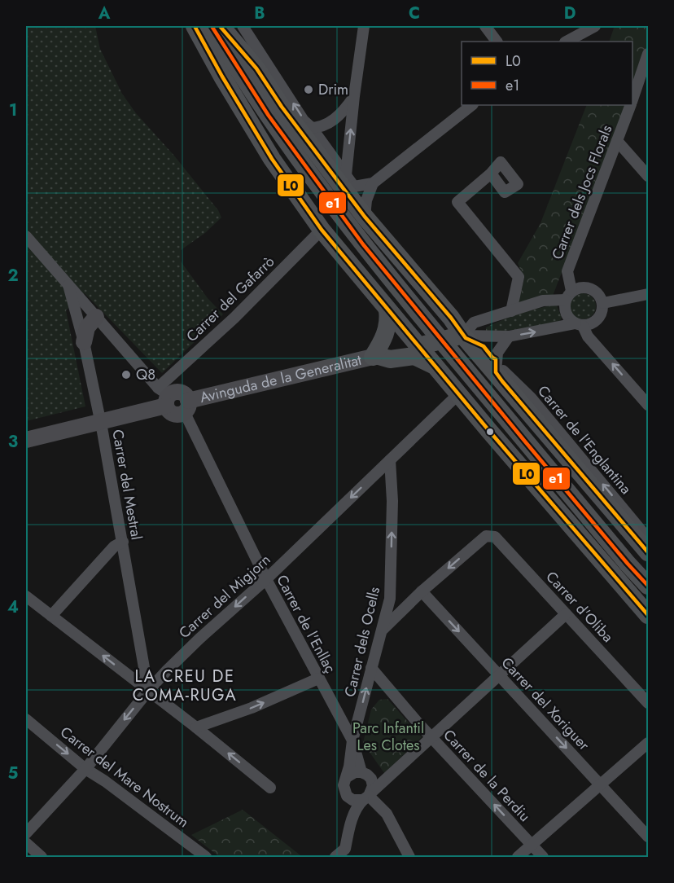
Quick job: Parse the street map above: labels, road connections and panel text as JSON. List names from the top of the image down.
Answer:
{
  "streets": {
    "street": [
      "Carrer dels Jocs Florals",
      "Carrer del Gafarrò",
      "Avinguda de la Generalitat",
      "Carrer de l'Englantina",
      "Carrer del Mestral",
      "Carrer del Migjorn",
      "Carrer d'Oliba",
      "Carrer de l'Enllaç",
      "Carrer dels Ocells",
      "Carrer del Xoriguer",
      "Carrer de la Perdiu",
      "Carrer del Mare Nostrum"
    ]
  },
  "crossings": [
    ["Avinguda de la Generalitat", "Carrer de l'Enllaç"],
    ["Carrer del Mestral", "Carrer del Migjorn"],
    ["Carrer del Migjorn", "Carrer de l'Enllaç"],
    ["Carrer del Migjorn", "Carrer dels Ocells"],
    ["Carrer del Migjorn", "Carrer del Mare Nostrum"],
    ["Carrer d'Oliba", "Carrer del Xoriguer"],
    ["Carrer de l'Enllaç", "Carrer dels Ocells"],
    ["Carrer dels Ocells", "Carrer de la Perdiu"]
  ],
  "one_way": ["Carrer del Migjorn", "Carrer dels Ocells", "Carrer del Xoriguer"],
  "districts": ["LA CREU DE COMA-RUGA"],
  "parks": ["Parc Infantil Les Clotes"],
  "places": ["Drim", "Q8"],
  "lines": ["transit line L0", "transit line e1"],
  "legend": ["L0", "e1"],
  "grid": {
    "columns": [
      "A",
      "B",
      "C",
      "D"
    ],
    "rows": [
      "1",
      "2",
      "3",
      "4",
      "5"
    ]
  }
}
